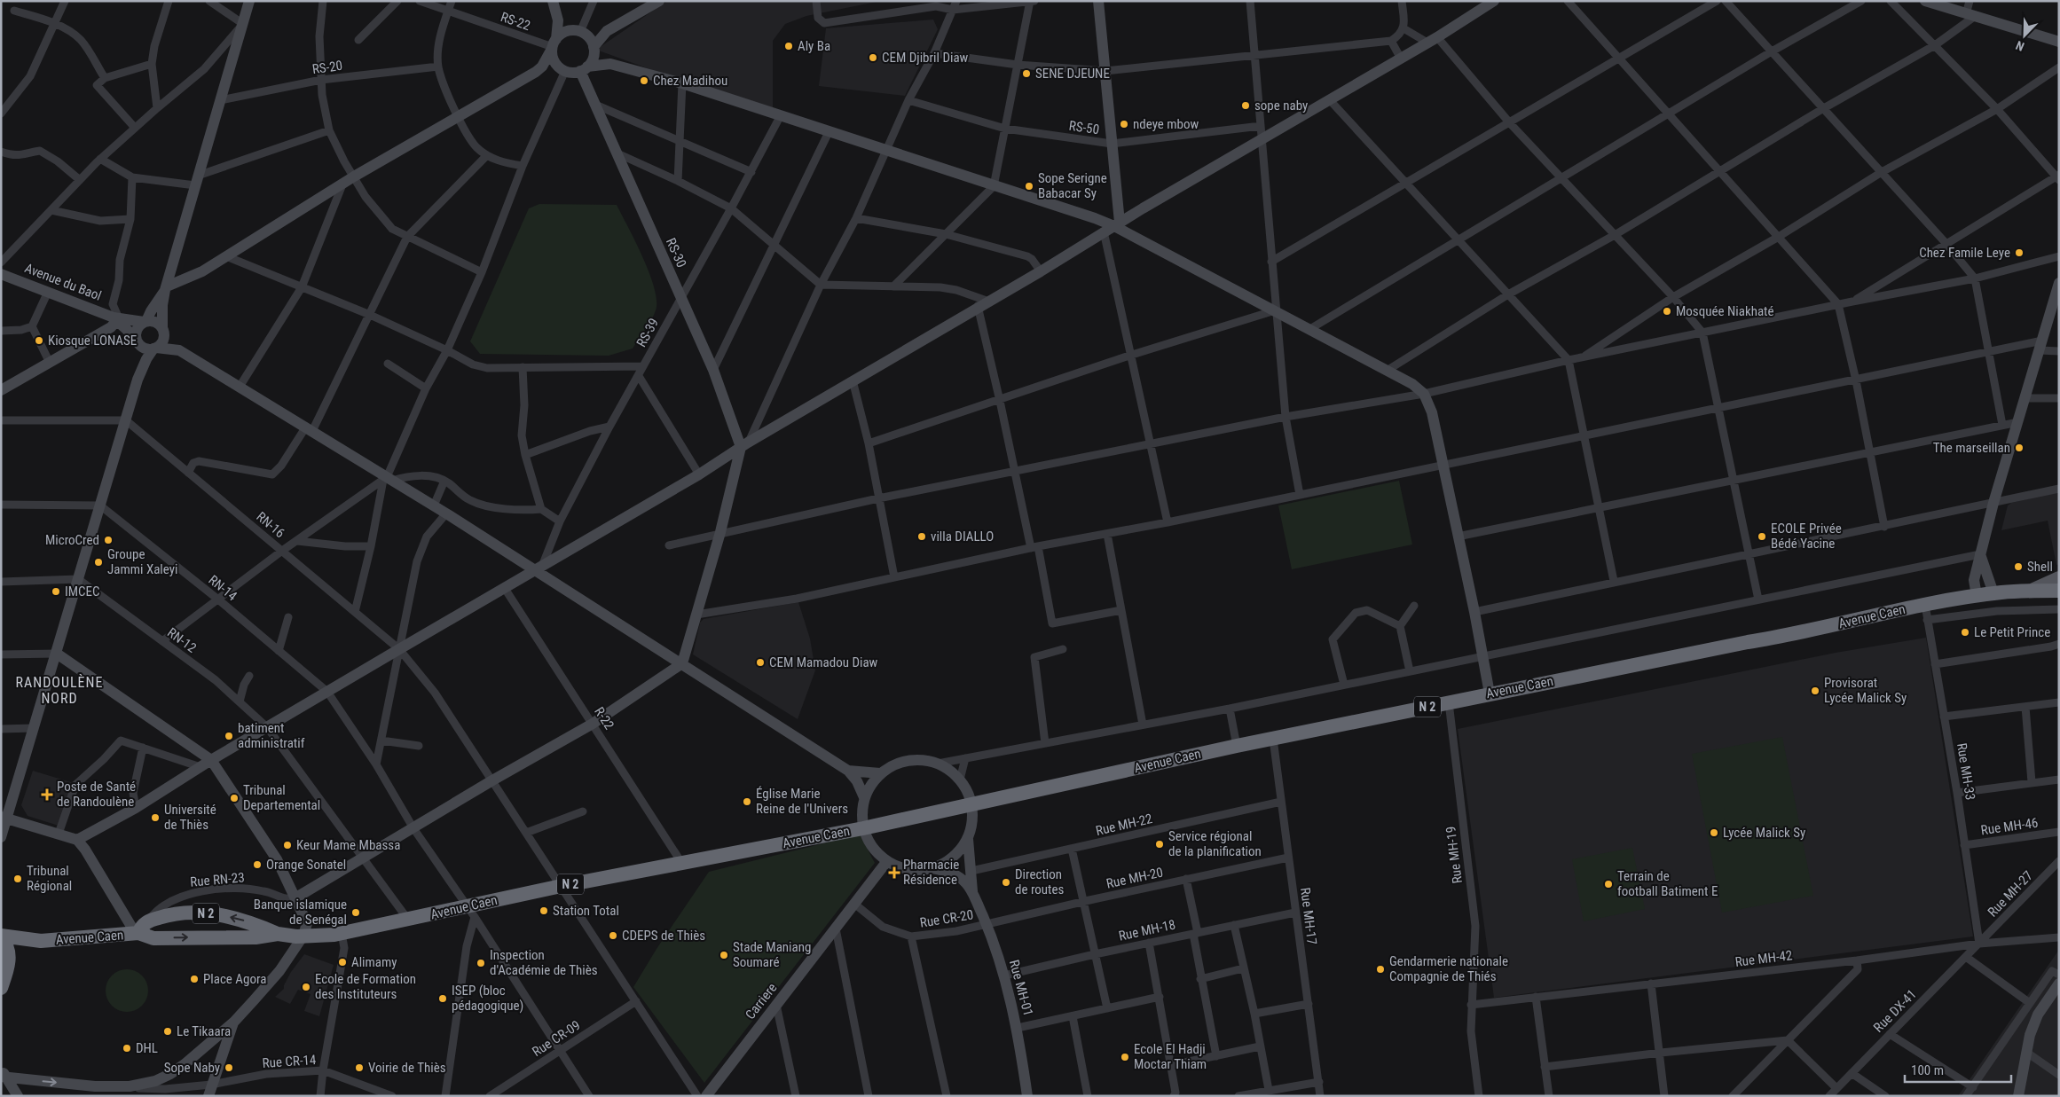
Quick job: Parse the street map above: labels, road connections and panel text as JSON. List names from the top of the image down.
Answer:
{
  "streets": {
    "highway": ["Avenue Caen", "N 2"],
    "street": [
      "RS-22",
      "RS-20",
      "RS-50",
      "RS-30",
      "Avenue du Baol",
      "RS-39",
      "RN-16",
      "RN-14",
      "RN-12",
      "R-22",
      "Rue MH-33",
      "Rue MH-22",
      "Rue MH-46",
      "Rue MH-19",
      "Rue MH-20",
      "Rue RN-23",
      "Rue MH-27",
      "Rue MH-17",
      "Rue CR-20",
      "Rue MH-18",
      "Rue MH-42",
      "Rue MH-01",
      "Carriere",
      "Rue DX-41",
      "Rue CR-09",
      "Rue CR-14"
    ]
  },
  "crossings": [
    ["RS-22", "RS-30"],
    ["RS-30", "RS-39"],
    ["RN-16", "Avenue Caen"],
    ["RN-16", "Rue CR-09"],
    ["RN-14", "Avenue Caen"],
    ["RN-14", "Rue CR-09"],
    ["Avenue Caen", "RN-12"],
    ["Avenue Caen", "N 2"],
    ["Avenue Caen", "R-22"],
    ["Avenue Caen", "Rue MH-33"],
    ["Avenue Caen", "Rue MH-19"],
    ["Avenue Caen", "Rue RN-23"],
    ["Avenue Caen", "Rue MH-17"],
    ["Rue MH-33", "Rue MH-46"],
    ["Rue MH-33", "Rue MH-27"],
    ["Rue MH-33", "Rue MH-42"],
    ["Rue MH-33", "Rue DX-41"],
    ["Rue MH-22", "Rue MH-17"],
    ["Rue MH-22", "Rue MH-01"],
    ["Rue MH-19", "Rue MH-42"],
    ["Rue MH-20", "Rue MH-17"],
    ["Rue MH-20", "Rue CR-20"],
    ["Rue MH-20", "Rue MH-01"],
    ["Rue MH-27", "Rue MH-42"],
    ["Rue MH-27", "Rue DX-41"],
    ["Rue MH-17", "Rue MH-18"],
    ["Rue CR-20", "Rue MH-01"],
    ["Rue MH-18", "Rue MH-01"],
    ["Rue MH-42", "Rue DX-41"]
  ],
  "districts": ["RANDOULÈNE NORD"],
  "places": {
    "other": [
      "Aly Ba",
      "CEM Djibril Diaw",
      "SENE DJEUNE",
      "Chez Madihou",
      "sope naby",
      "ndeye mbow",
      "Sope Serigne Babacar Sy",
      "Chez Famile Leye",
      "Mosquée Niakhaté",
      "Kiosque LONASE",
      "The marseillan",
      "villa DIALLO",
      "ECOLE Privée Bédé Yacine",
      "MicroCred",
      "Groupe Jammi Xaleyi",
      "Shell",
      "IMCEC",
      "Le Petit Prince",
      "CEM Mamadou Diaw",
      "Provisorat Lycée Malick Sy",
      "batiment administratif",
      "Tribunal Departemental",
      "Église Marie Reine de l'Univers",
      "Université de Thiès",
      "Lycée Malick Sy",
      "Service régional de la planification",
      "Keur Mame Mbassa",
      "Orange Sonatel",
      "Tribunal Régional",
      "Direction de routes",
      "Terrain de football Batiment E",
      "Station Total",
      "Banque islamique de Senégal",
      "CDEPS de Thiès",
      "Stade Maniang Soumaré",
      "Alimamy",
      "Inspection d'Académie de Thiès",
      "Gendarmerie nationale Compagnie de Thiés",
      "Place Agora",
      "Ecole de Formation des Instituteurs",
      "ISEP (bloc pédagogique)",
      "Le Tikaara",
      "DHL",
      "Ecole El Hadji Moctar Thiam",
      "Sope Naby",
      "Voirie de Thiès"
    ],
    "health": ["Poste de Santé de Randoulène", "Pharmacie Résidence"]
  },
  "scale_bar": "100 m",
  "north": "bottom left"
}
